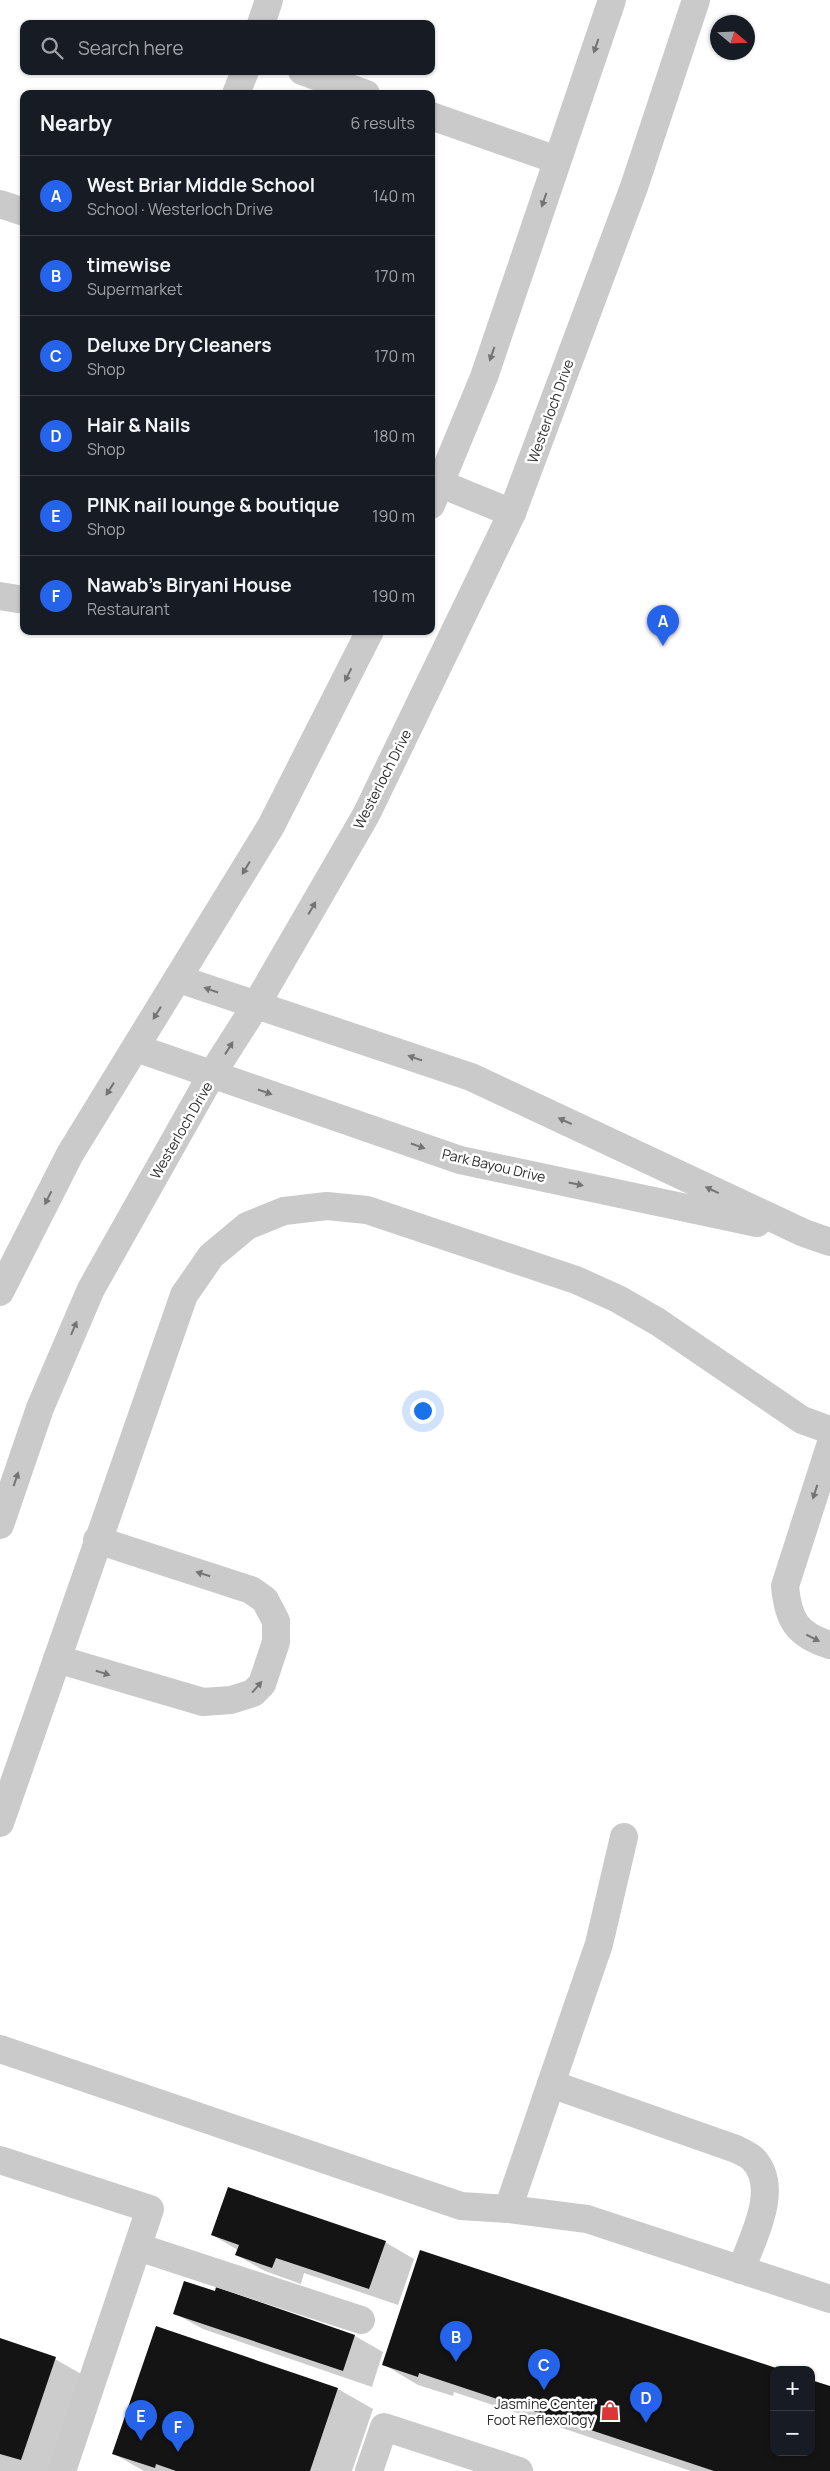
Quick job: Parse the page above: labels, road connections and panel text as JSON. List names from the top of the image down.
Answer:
{
  "streets": {
    "street": ["Westerloch Drive", "Park Bayou Drive"]
  },
  "crossings": [
    ["Westerloch Drive", "Park Bayou Drive"]
  ],
  "places": {
    "shop": ["Jasmine Center Foot Reflexology"]
  },
  "north": "right",
  "page": {
    "search": "Search here",
    "heading": ["Nearby", "6 results"],
    "list": [
      {
        "mark": "A",
        "name": "West Briar Middle School",
        "note": "School · Westerloch Drive",
        "value": "140 m"
      },
      {
        "mark": "B",
        "name": "timewise",
        "note": "Supermarket",
        "value": "170 m"
      },
      {
        "mark": "C",
        "name": "Deluxe Dry Cleaners",
        "note": "Shop",
        "value": "170 m"
      },
      {
        "mark": "D",
        "name": "Hair & Nails",
        "note": "Shop",
        "value": "180 m"
      },
      {
        "mark": "E",
        "name": "PINK nail lounge & boutique",
        "note": "Shop",
        "value": "190 m"
      },
      {
        "mark": "F",
        "name": "Nawab's Biryani House",
        "note": "Restaurant",
        "value": "190 m"
      }
    ],
    "pins": [
      "A",
      "B",
      "C",
      "D",
      "E",
      "F"
    ],
    "map_buttons": ["+", "−"]
  }
}
